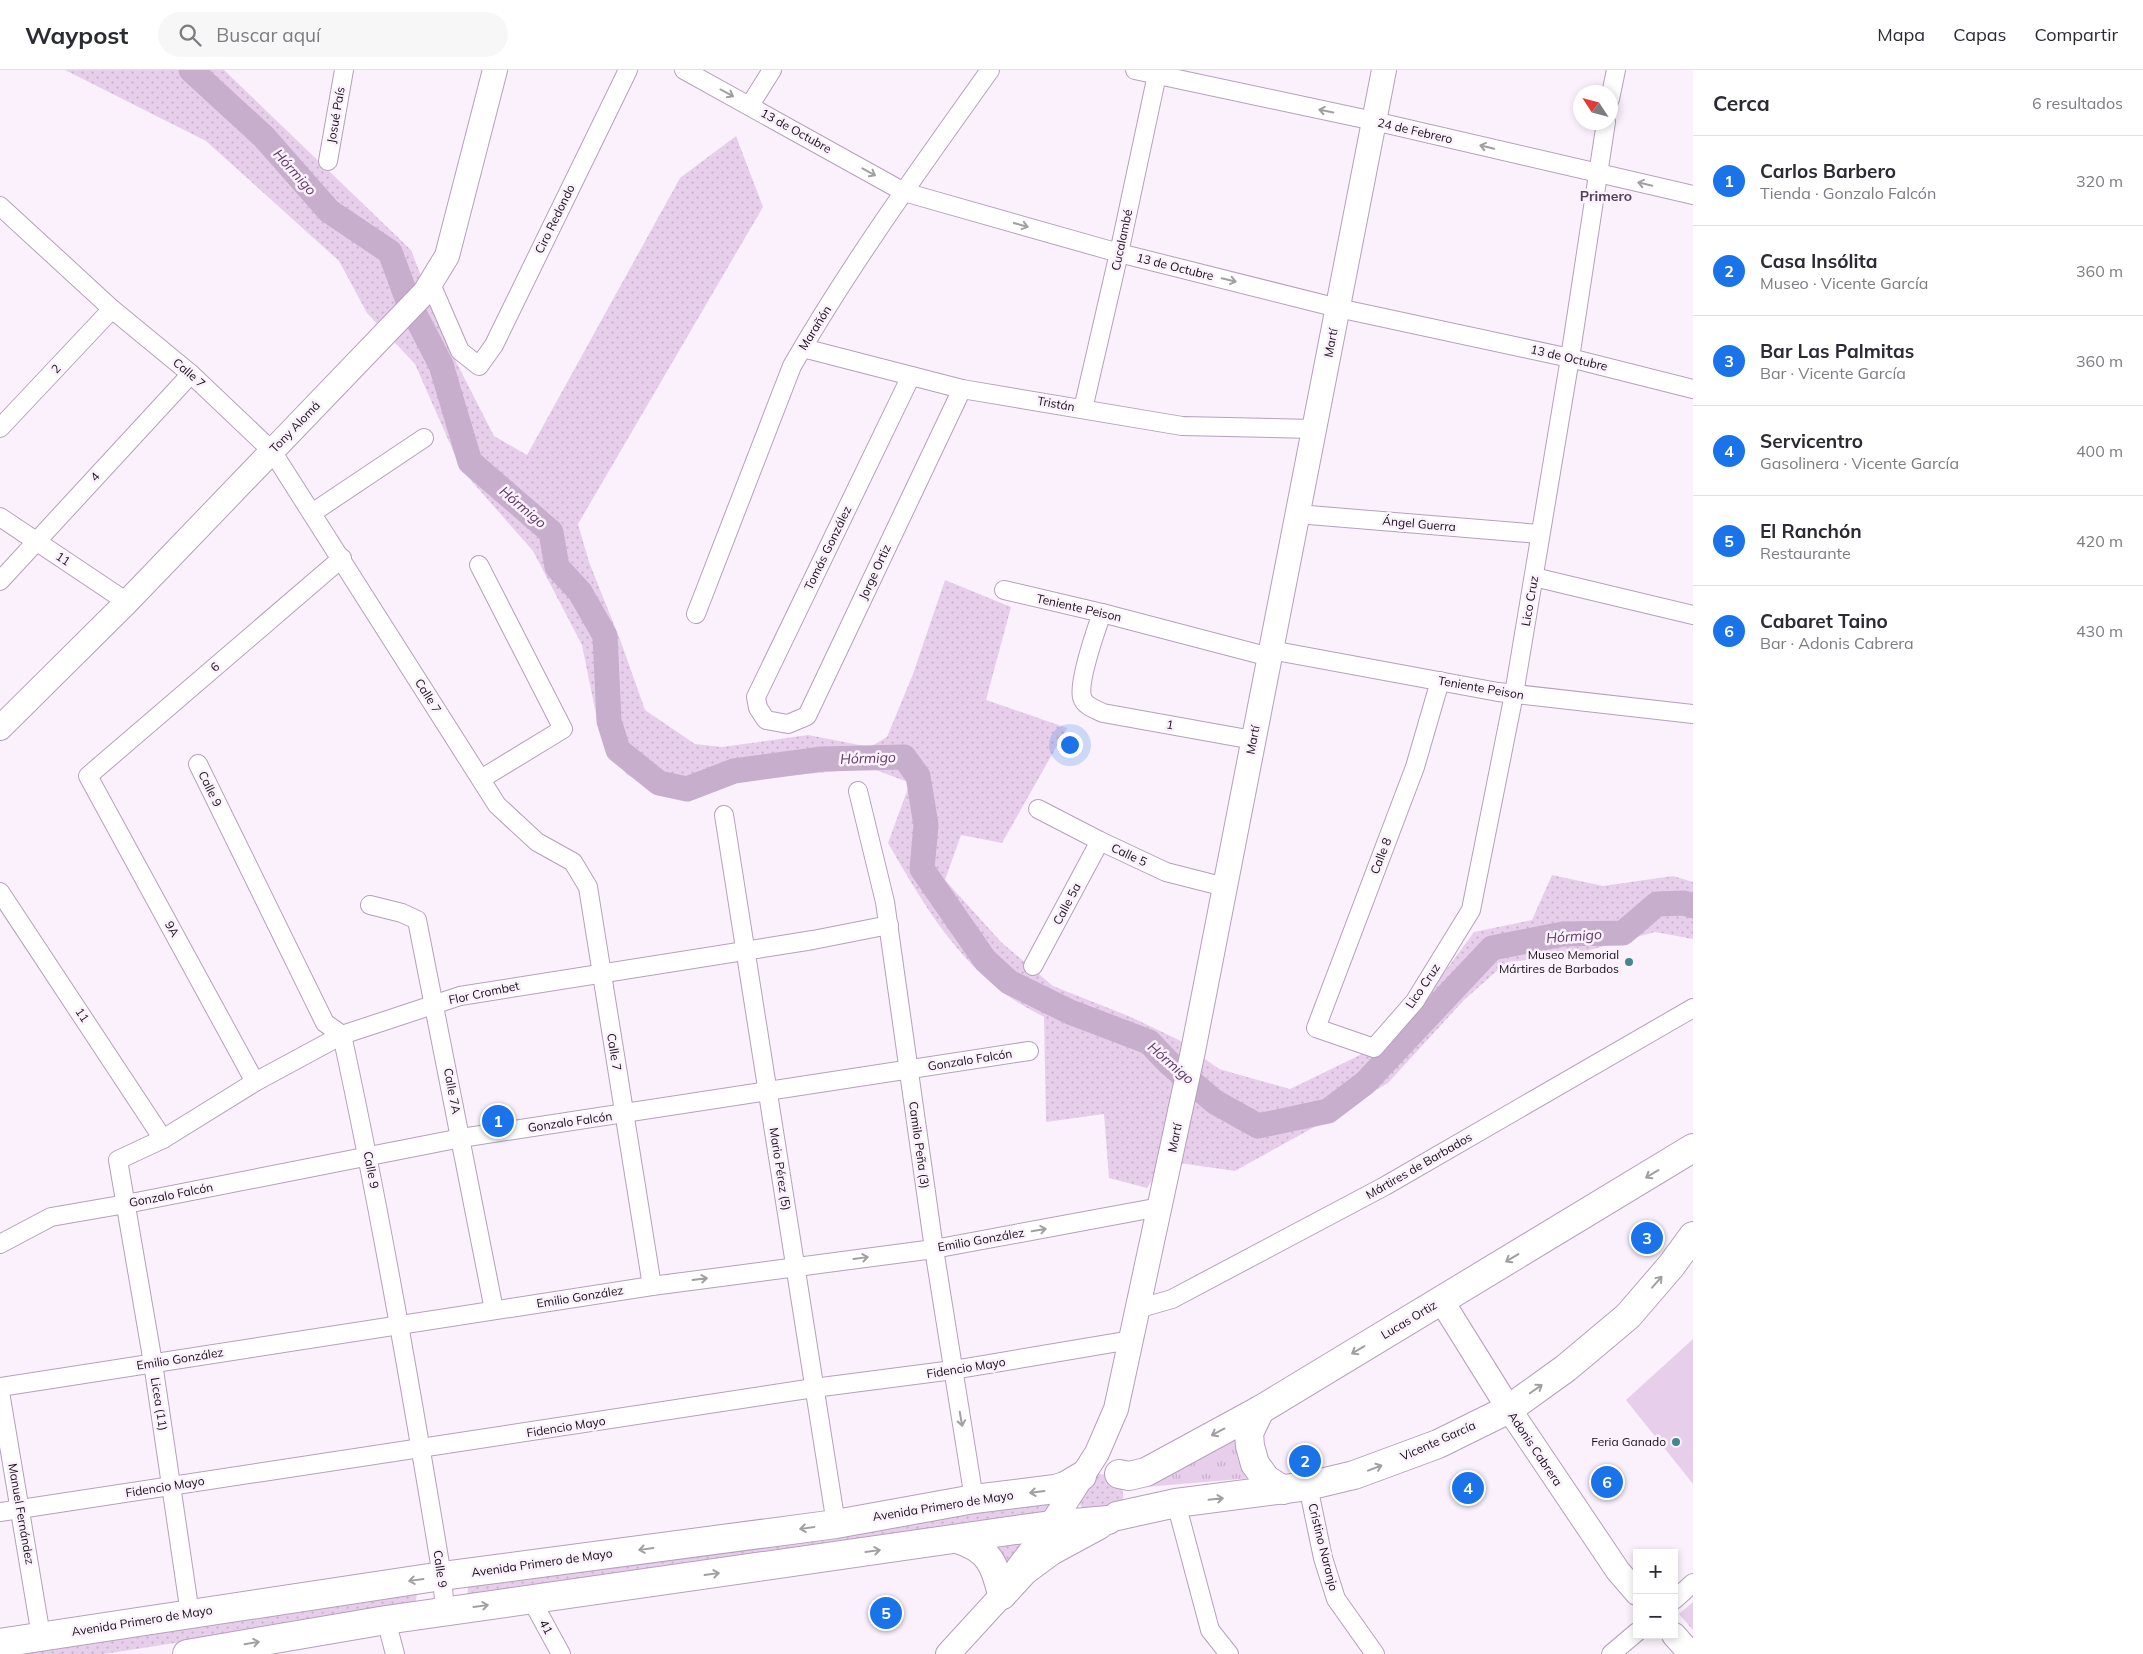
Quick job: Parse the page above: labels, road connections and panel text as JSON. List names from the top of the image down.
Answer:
{
  "streets": {
    "main road": [
      "Martí",
      "Tony Alomá",
      "Lucas Ortiz",
      "Vicente García",
      "Adonis Cabrera",
      "Avenida Primero de Mayo"
    ],
    "street": [
      "Josué País",
      "13 de Octubre",
      "24 de Febrero",
      "Ciro Redondo",
      "Cucalambé",
      "Marañón",
      "2",
      "Calle 7",
      "Tristán",
      "4",
      "Ángel Guerra",
      "Tomás González",
      "11",
      "Jorge Ortiz",
      "Lico Cruz",
      "Teniente Peison",
      "6",
      "1",
      "Calle 9",
      "Calle 5",
      "Calle 8",
      "Calle 5a",
      "9A",
      "Flor Crombet",
      "Gonzalo Falcón",
      "Calle 7A",
      "Camilo Peña (3)",
      "Mártires de Barbados",
      "Mario Pérez (5)",
      "Emilio González",
      "Fidencio Mayo",
      "Licea (11)",
      "Manuel Fernández",
      "Cristino Naranjo",
      "41"
    ]
  },
  "crossings": [
    ["13 de Octubre", "Cucalambé"],
    ["13 de Octubre", "Marañón"],
    ["13 de Octubre", "Martí"],
    ["13 de Octubre", "Lico Cruz"],
    ["24 de Febrero", "Cucalambé"],
    ["24 de Febrero", "Martí"],
    ["24 de Febrero", "Lico Cruz"],
    ["Ciro Redondo", "Tony Alomá"],
    ["Cucalambé", "Tristán"],
    ["Marañón", "Tristán"],
    ["Martí", "Tristán"],
    ["Martí", "Ángel Guerra"],
    ["Martí", "Teniente Peison"],
    ["Martí", "1"],
    ["Martí", "Calle 5"],
    ["Martí", "Mártires de Barbados"],
    ["Martí", "Emilio González"],
    ["Martí", "Lucas Ortiz"],
    ["Martí", "Fidencio Mayo"],
    ["Martí", "Vicente García"],
    ["Martí", "Avenida Primero de Mayo"],
    ["2", "Calle 7"],
    ["Calle 7", "Tony Alomá"],
    ["Calle 7", "4"],
    ["Calle 7", "6"],
    ["Calle 7", "Flor Crombet"],
    ["Calle 7", "Gonzalo Falcón"],
    ["Calle 7", "Emilio González"],
    ["Tristán", "Tomás González"],
    ["Tristán", "Jorge Ortiz"],
    ["Tony Alomá", "11"],
    ["4", "11"],
    ["Ángel Guerra", "Lico Cruz"],
    ["Tomás González", "Jorge Ortiz"],
    ["11", "Flor Crombet"],
    ["Lico Cruz", "Teniente Peison"],
    ["Lico Cruz", "Calle 8"],
    ["Teniente Peison", "1"],
    ["Teniente Peison", "Calle 8"],
    ["6", "9A"],
    ["Calle 9", "Flor Crombet"],
    ["Calle 9", "Gonzalo Falcón"],
    ["Calle 9", "Emilio González"],
    ["Calle 9", "Fidencio Mayo"],
    ["Calle 9", "Avenida Primero de Mayo"],
    ["Calle 5", "Calle 5a"],
    ["9A", "Flor Crombet"],
    ["Flor Crombet", "Calle 7A"],
    ["Flor Crombet", "Camilo Peña (3)"],
    ["Flor Crombet", "Mario Pérez (5)"],
    ["Flor Crombet", "Licea (11)"],
    ["Gonzalo Falcón", "Calle 7A"],
    ["Gonzalo Falcón", "Camilo Peña (3)"],
    ["Gonzalo Falcón", "Mario Pérez (5)"],
    ["Gonzalo Falcón", "Licea (11)"],
    ["Calle 7A", "Emilio González"],
    ["Camilo Peña (3)", "Emilio González"],
    ["Camilo Peña (3)", "Fidencio Mayo"],
    ["Camilo Peña (3)", "Avenida Primero de Mayo"],
    ["Mario Pérez (5)", "Emilio González"],
    ["Mario Pérez (5)", "Fidencio Mayo"],
    ["Mario Pérez (5)", "Avenida Primero de Mayo"],
    ["Emilio González", "Licea (11)"],
    ["Lucas Ortiz", "Vicente García"],
    ["Lucas Ortiz", "Adonis Cabrera"],
    ["Lucas Ortiz", "Avenida Primero de Mayo"],
    ["Fidencio Mayo", "Licea (11)"],
    ["Fidencio Mayo", "Manuel Fernández"],
    ["Licea (11)", "Avenida Primero de Mayo"],
    ["Vicente García", "Adonis Cabrera"],
    ["Vicente García", "Avenida Primero de Mayo"],
    ["Vicente García", "Cristino Naranjo"],
    ["Avenida Primero de Mayo", "Manuel Fernández"]
  ],
  "one_way": [
    "13 de Octubre",
    "24 de Febrero",
    "Emilio González",
    "Lucas Ortiz",
    "Vicente García"
  ],
  "districts": ["Primero"],
  "water": ["Hórmigo"],
  "places": ["Museo Memorial Mártires de Barbados", "Feria Ganado"],
  "north": "top left",
  "page": {
    "header": "Waypost",
    "search": "Buscar aquí",
    "nav": ["Mapa", "Capas", "Compartir"],
    "heading": ["Cerca", "6 resultados"],
    "list": [
      {
        "mark": "1",
        "name": "Carlos Barbero",
        "note": "Tienda · Gonzalo Falcón",
        "value": "320 m"
      },
      {
        "mark": "2",
        "name": "Casa Insólita",
        "note": "Museo · Vicente García",
        "value": "360 m"
      },
      {
        "mark": "3",
        "name": "Bar Las Palmitas",
        "note": "Bar · Vicente García",
        "value": "360 m"
      },
      {
        "mark": "4",
        "name": "Servicentro",
        "note": "Gasolinera · Vicente García",
        "value": "400 m"
      },
      {
        "mark": "5",
        "name": "El Ranchón",
        "note": "Restaurante",
        "value": "420 m"
      },
      {
        "mark": "6",
        "name": "Cabaret Taino",
        "note": "Bar · Adonis Cabrera",
        "value": "430 m"
      }
    ],
    "pins": [
      "1",
      "3",
      "2",
      "6",
      "4",
      "5"
    ],
    "map_buttons": ["+", "−"]
  }
}
